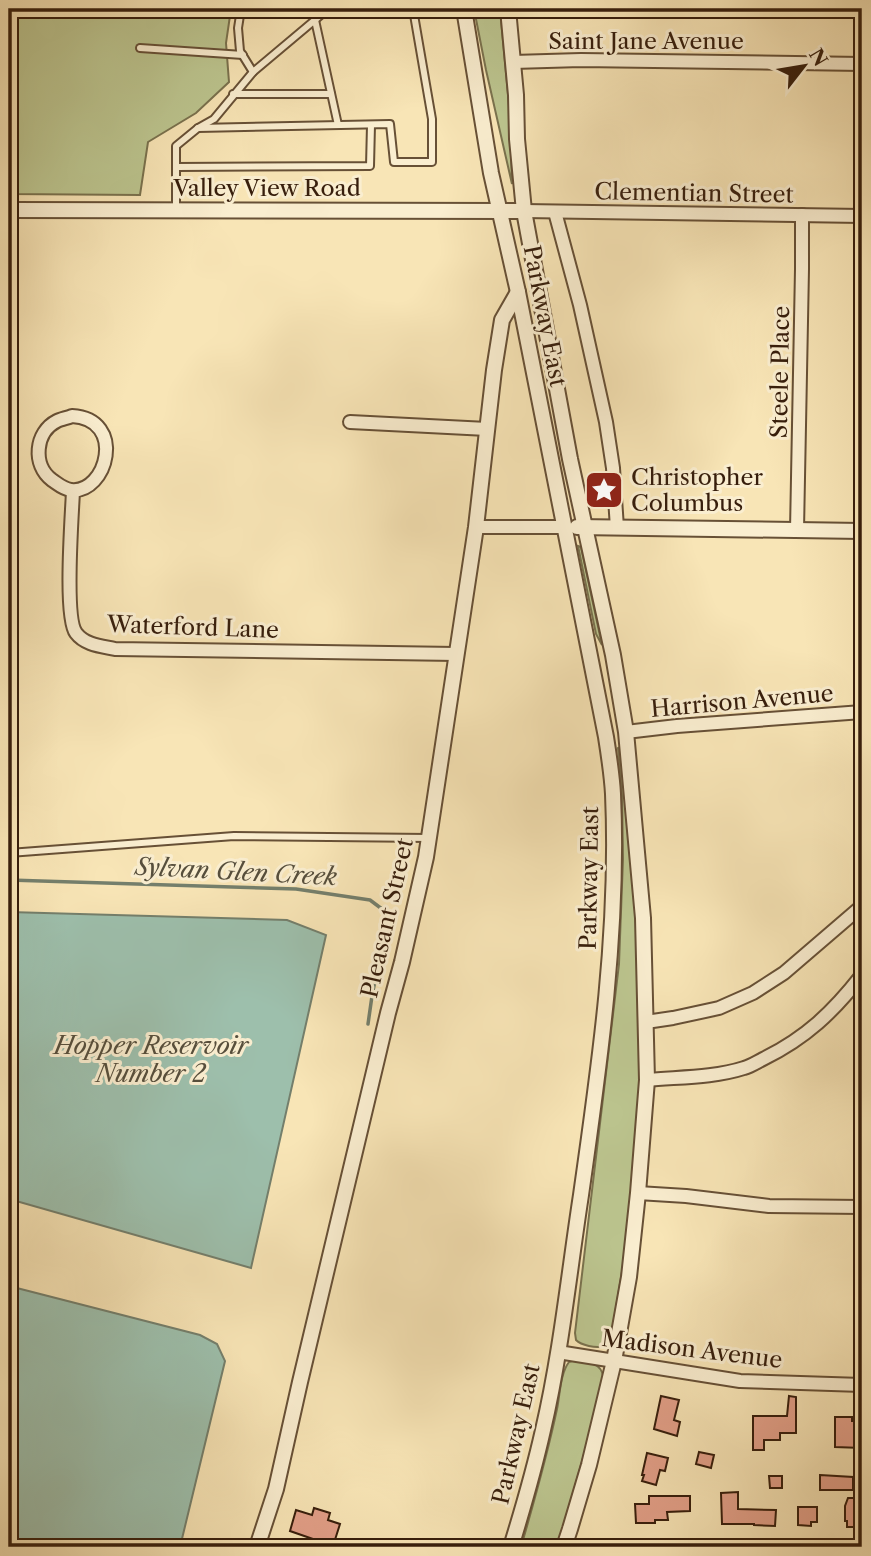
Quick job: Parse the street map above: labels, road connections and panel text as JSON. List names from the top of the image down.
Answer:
{
  "streets": {
    "street": [
      "Saint Jane Avenue",
      "Valley View Road",
      "Clementian Street",
      "Parkway East",
      "Steele Place",
      "Waterford Lane",
      "Harrison Avenue",
      "Pleasant Street",
      "Madison Avenue"
    ]
  },
  "crossings": [
    ["Valley View Road", "Clementian Street"],
    ["Valley View Road", "Parkway East"],
    ["Clementian Street", "Parkway East"],
    ["Clementian Street", "Steele Place"],
    ["Parkway East", "Harrison Avenue"],
    ["Parkway East", "Pleasant Street"],
    ["Parkway East", "Madison Avenue"],
    ["Waterford Lane", "Pleasant Street"]
  ],
  "water": ["Sylvan Glen Creek", "Hopper Reservoir Number 2"],
  "places": {
    "place": ["Christopher Columbus"]
  },
  "north": "top right"
}
